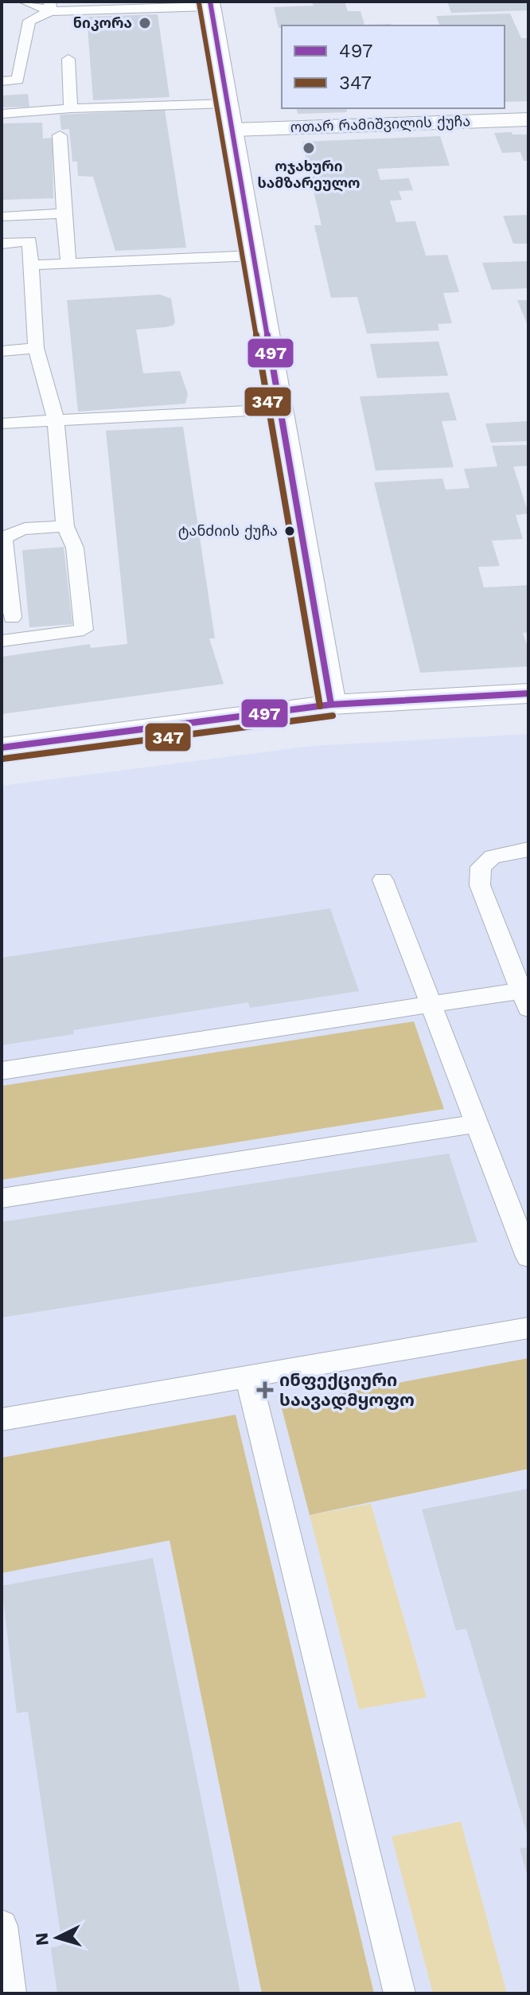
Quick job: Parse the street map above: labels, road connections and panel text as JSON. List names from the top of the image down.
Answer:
{
  "streets": {
    "main road": ["ოთარ რამიშვილის ქუჩა"]
  },
  "places": {
    "other": ["ნიკორა", "ოჯახური სამზარეულო", "ტანძიის ქუჩა"],
    "health": ["ინფექციური საავადმყოფო"]
  },
  "lines": ["transit line 497", "transit line 347"],
  "legend": ["497", "347"],
  "north": "left"
}
